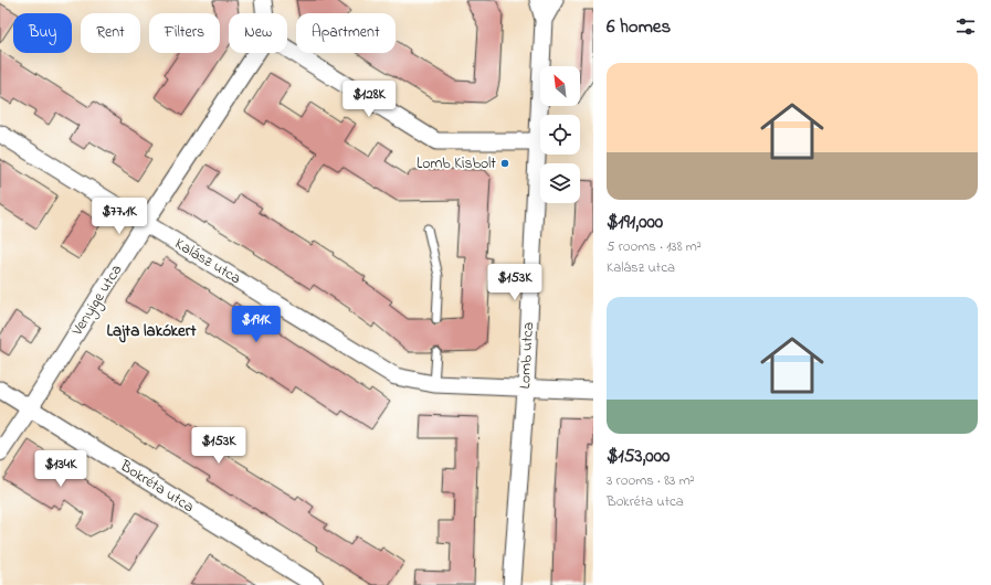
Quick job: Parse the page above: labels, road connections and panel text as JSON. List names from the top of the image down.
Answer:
{
  "streets": {
    "street": [
      "Kalász utca",
      "Venyige utca",
      "Lomb utca",
      "Bokréta utca"
    ]
  },
  "crossings": [
    ["Kalász utca", "Venyige utca"],
    ["Kalász utca", "Lomb utca"],
    ["Venyige utca", "Bokréta utca"]
  ],
  "districts": ["Lajta lakókert"],
  "places": ["Lomb Kisbolt"],
  "north": "top left",
  "page": {
    "heading": "6 homes",
    "chip": [
      "Buy",
      "Rent",
      "Filters",
      "New",
      "Apartment"
    ],
    "list": [
      {
        "name": "$191,000",
        "note": "5 rooms · 138 m² · Kalász utca"
      },
      {
        "name": "$153,000",
        "note": "3 rooms · 83 m² · Bokréta utca"
      }
    ],
    "price": [
      "$128K",
      "$77.1K",
      "$153K",
      "$191K",
      "$153K",
      "$134K"
    ]
  }
}
